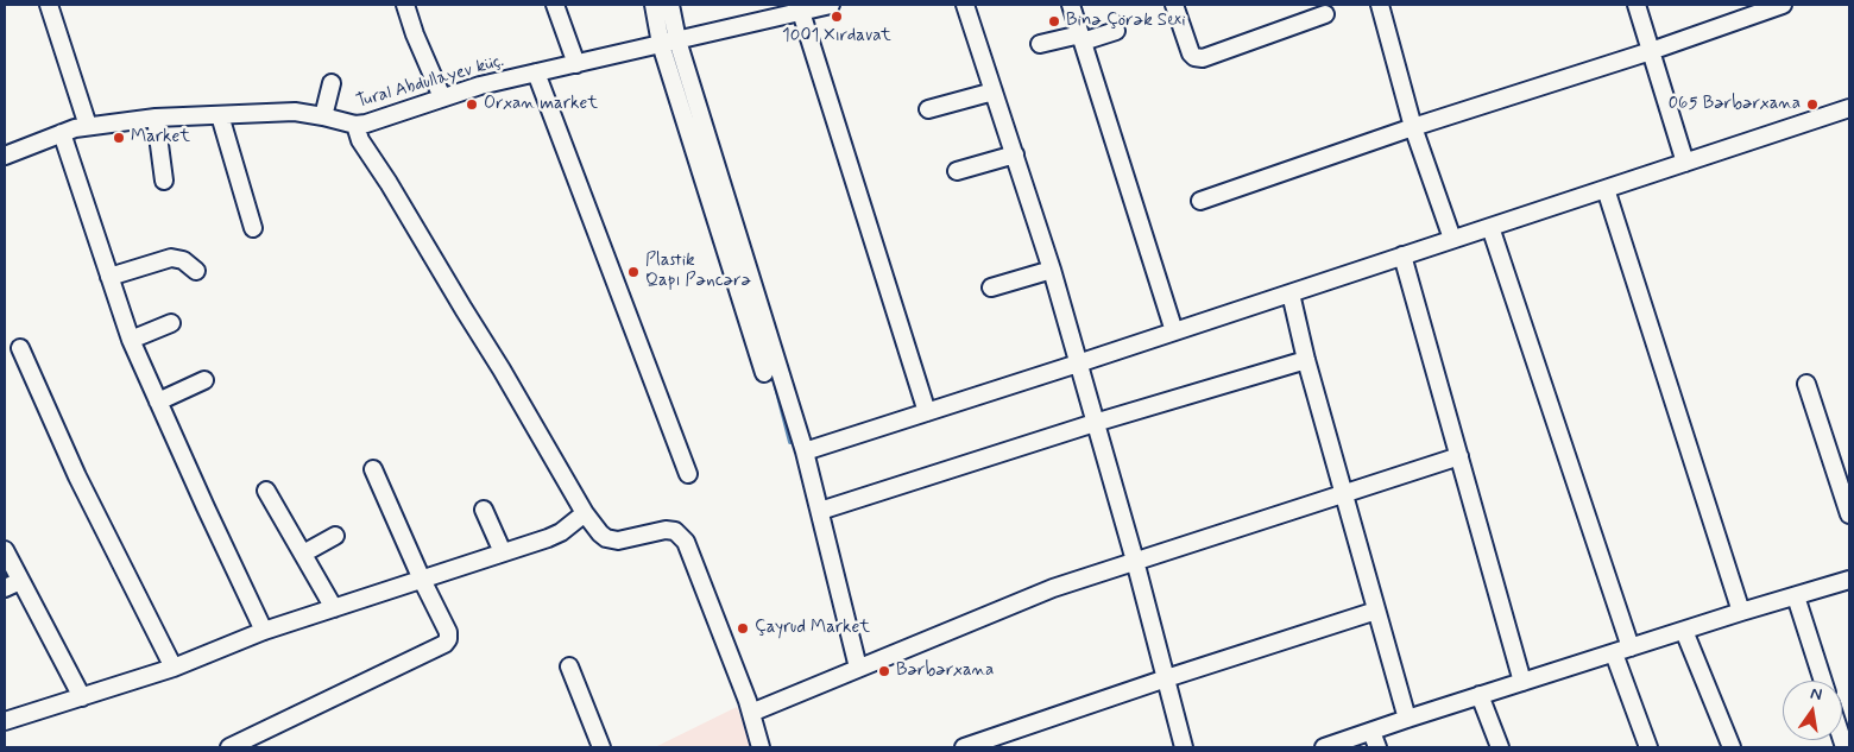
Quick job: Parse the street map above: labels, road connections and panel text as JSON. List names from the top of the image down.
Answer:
{
  "streets": {
    "street": ["Tural Abdullayev küç."]
  },
  "places": [
    "1001 Xırdavat",
    "Binə Çörək Sexi",
    "Orxan market",
    "065 Bərbərxana",
    "Market",
    "Plastik Qapı Pəncərə",
    "Çayrud Market",
    "Bərbərxana"
  ],
  "north": "top"
}
